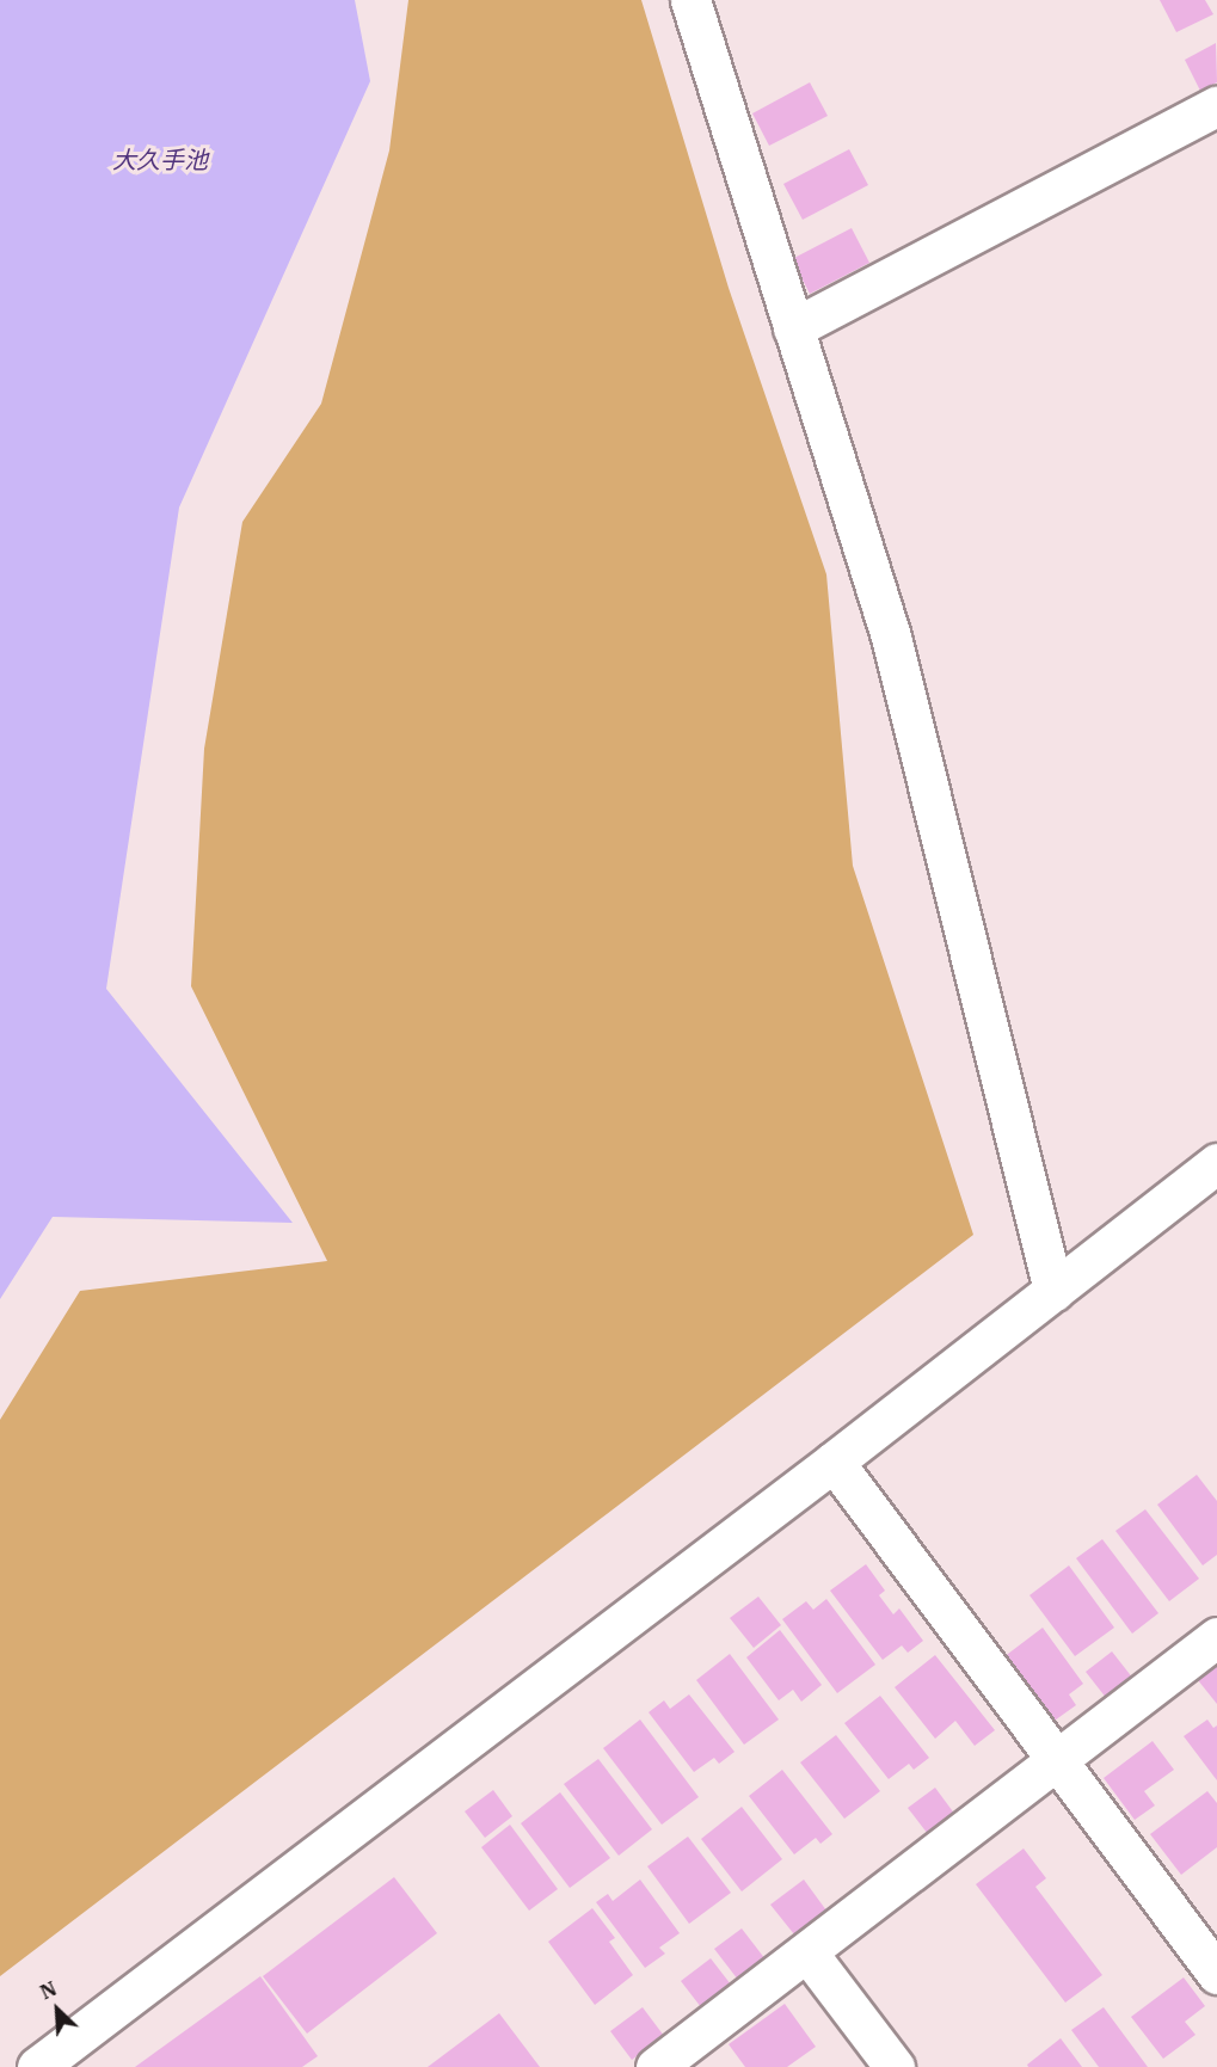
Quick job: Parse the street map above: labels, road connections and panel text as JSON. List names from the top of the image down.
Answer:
{
  "water": ["大久手池"],
  "north": "top left"
}
